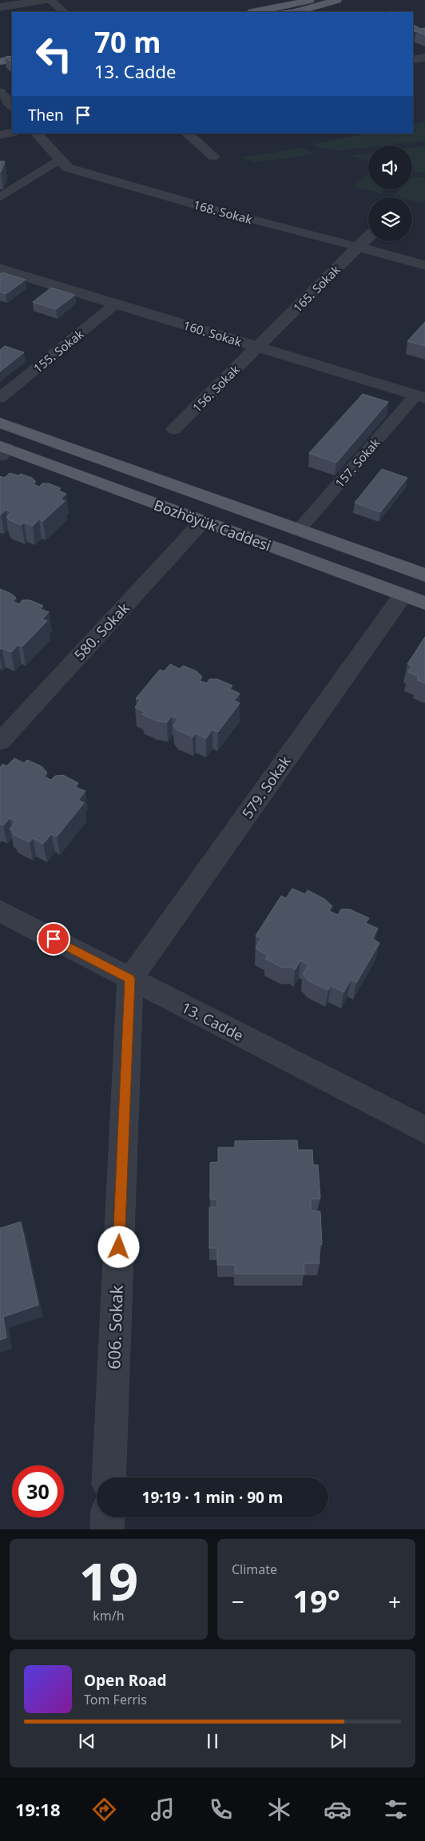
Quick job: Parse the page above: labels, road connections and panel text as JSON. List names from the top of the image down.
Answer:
{
  "streets": {
    "main road": ["Bozhöyük Caddesi"],
    "street": [
      "168. Sokak",
      "165. Sokak",
      "160. Sokak",
      "155. Sokak",
      "156. Sokak",
      "157. Sokak",
      "580. Sokak",
      "579. Sokak",
      "13. Cadde",
      "606. Sokak"
    ]
  },
  "crossings": [
    ["168. Sokak", "165. Sokak"],
    ["165. Sokak", "160. Sokak"],
    ["165. Sokak", "156. Sokak"],
    ["160. Sokak", "155. Sokak"],
    ["160. Sokak", "156. Sokak"],
    ["160. Sokak", "157. Sokak"],
    ["157. Sokak", "Bozhöyük Caddesi"],
    ["Bozhöyük Caddesi", "580. Sokak"],
    ["Bozhöyük Caddesi", "579. Sokak"],
    ["579. Sokak", "13. Cadde"],
    ["579. Sokak", "606. Sokak"],
    ["13. Cadde", "606. Sokak"]
  ],
  "page": {
    "turn": ["70 m", "13. Cadde"],
    "then": "Then",
    "limit": "30",
    "trip": "19:19 · 1 min · 90 m",
    "tile": [
      ["19", "km/h"],
      "Climate"
    ],
    "heat": ["−", "19°", "+"],
    "song": ["Open Road", "Tom Ferris"],
    "tabs": "19:18"
  }
}
